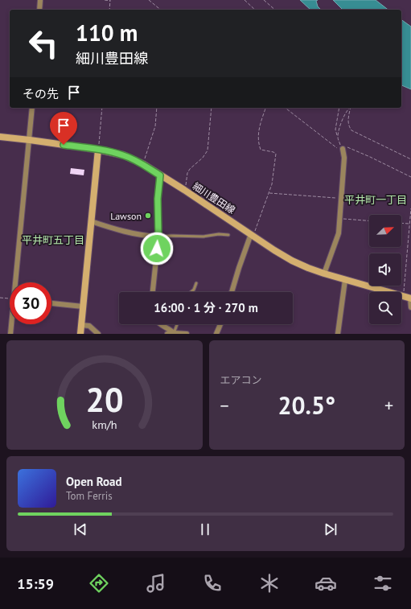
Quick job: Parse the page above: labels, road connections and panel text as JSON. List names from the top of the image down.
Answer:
{
  "streets": {
    "main road": ["細川豊田線"]
  },
  "districts": ["平井町一丁目", "平井町五丁目"],
  "places": ["Lawson"],
  "north": "top right",
  "page": {
    "turn": ["110 m", "細川豊田線"],
    "then": "その先",
    "limit": "30",
    "trip": "16:00 · 1 分 · 270 m",
    "tile": "エアコン",
    "heat": ["−", "20.5°", "+"],
    "song": ["Open Road", "Tom Ferris"],
    "tabs": "15:59",
    "gauge": ["20", "km/h"]
  }
}
